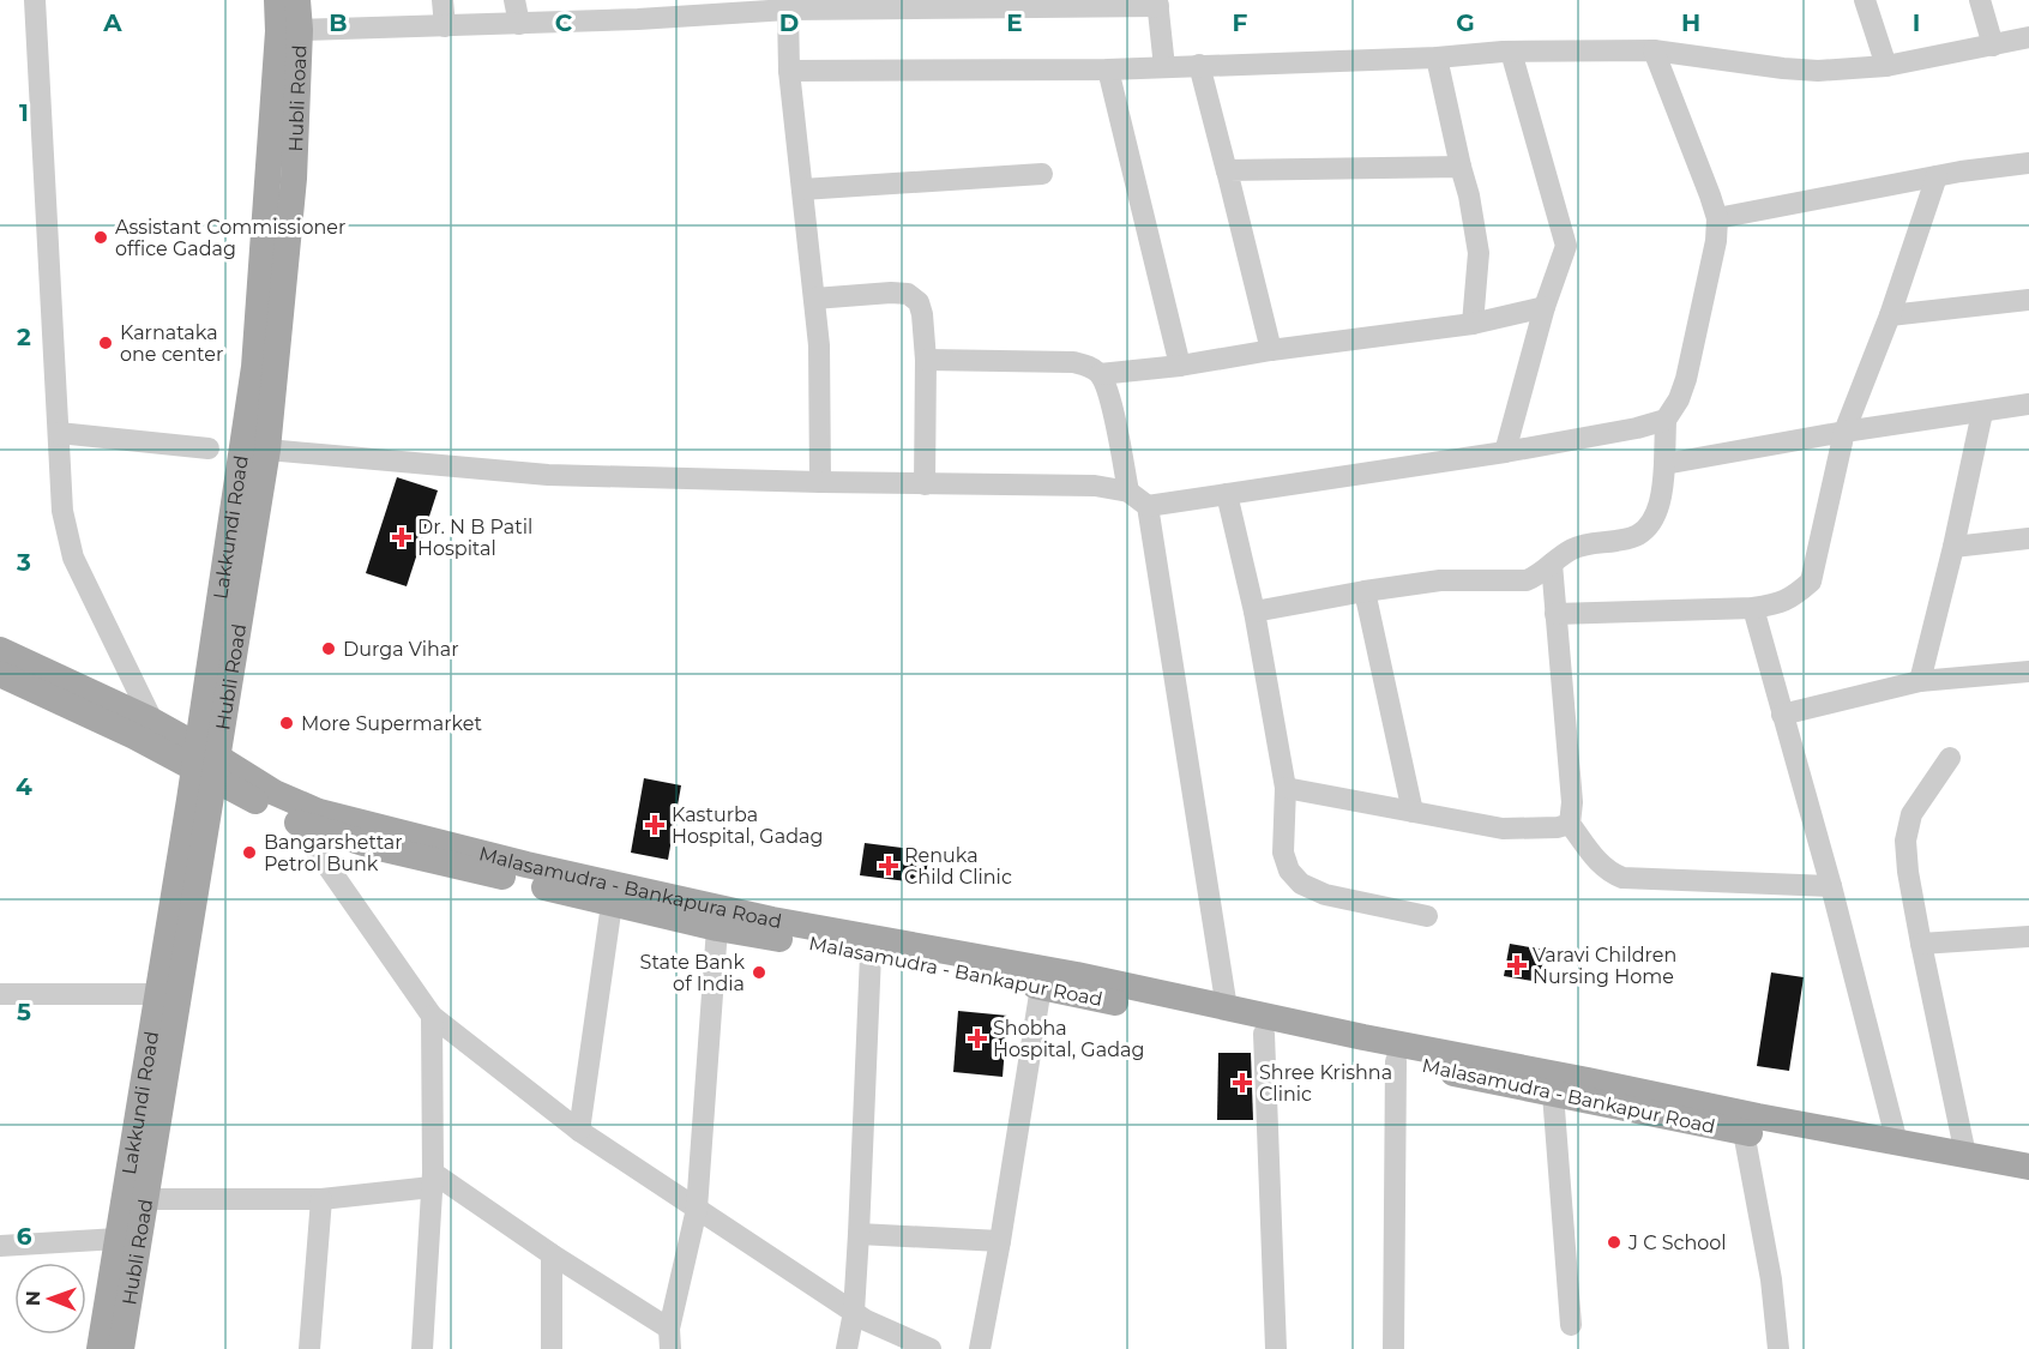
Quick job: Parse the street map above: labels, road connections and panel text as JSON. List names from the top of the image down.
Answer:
{
  "streets": {
    "main road": [
      "Hubli Road",
      "Lakkundi Road",
      "Malasamudra - Bankapura Road",
      "Malasamudra - Bankapur Road"
    ]
  },
  "crossings": [
    ["Hubli Road", "Lakkundi Road"],
    ["Hubli Road", "Malasamudra - Bankapura Road"],
    ["Hubli Road", "Malasamudra - Bankapur Road"],
    ["Lakkundi Road", "Malasamudra - Bankapura Road"],
    ["Lakkundi Road", "Malasamudra - Bankapur Road"],
    ["Malasamudra - Bankapura Road", "Malasamudra - Bankapur Road"]
  ],
  "places": {
    "other": [
      "Assistant Commissioner office Gadag",
      "Karnataka one center",
      "Durga Vihar",
      "More Supermarket",
      "Bangarshettar Petrol Bunk",
      "State Bank of India",
      "J C School"
    ],
    "health": [
      "Dr. N B Patil Hospital",
      "Kasturba Hospital, Gadag",
      "Renuka Child Clinic",
      "Varavi Children Nursing Home",
      "Shobha Hospital, Gadag",
      "Shree Krishna Clinic"
    ]
  },
  "north": "left",
  "grid": {
    "columns": [
      "A",
      "B",
      "C",
      "D",
      "E",
      "F",
      "G",
      "H",
      "I"
    ],
    "rows": [
      "1",
      "2",
      "3",
      "4",
      "5",
      "6"
    ]
  }
}
